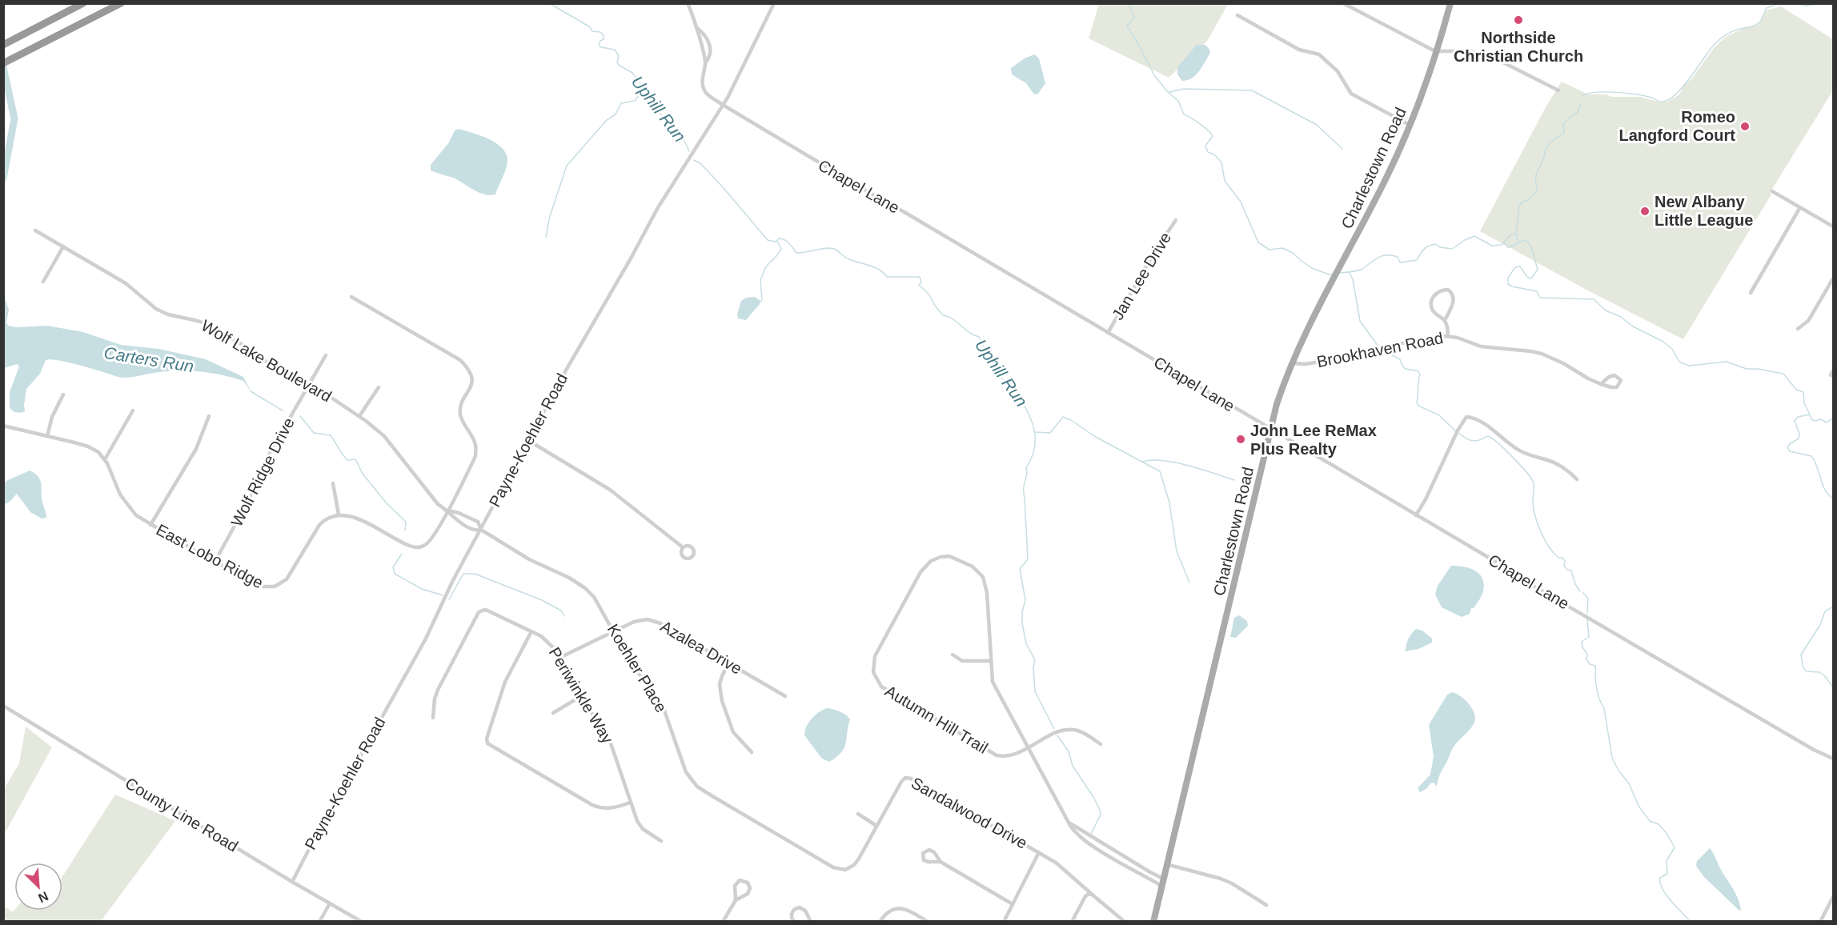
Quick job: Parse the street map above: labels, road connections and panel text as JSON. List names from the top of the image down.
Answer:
{
  "streets": {
    "main road": ["Charlestown Road"],
    "street": [
      "Chapel Lane",
      "Jan Lee Drive",
      "Brookhaven Road",
      "Wolf Lake Boulevard",
      "Payne-Koehler Road",
      "Wolf Ridge Drive",
      "East Lobo Ridge",
      "Azalea Drive",
      "Koehler Place",
      "Periwinkle Way",
      "Autumn Hill Trail",
      "Sandalwood Drive",
      "County Line Road"
    ]
  },
  "crossings": [
    ["Charlestown Road", "Chapel Lane"],
    ["Charlestown Road", "Brookhaven Road"],
    ["Charlestown Road", "Autumn Hill Trail"],
    ["Chapel Lane", "Jan Lee Drive"],
    ["Chapel Lane", "Payne-Koehler Road"],
    ["Wolf Lake Boulevard", "Payne-Koehler Road"],
    ["Wolf Lake Boulevard", "Wolf Ridge Drive"],
    ["Wolf Lake Boulevard", "Koehler Place"],
    ["Payne-Koehler Road", "Koehler Place"],
    ["Payne-Koehler Road", "County Line Road"],
    ["Wolf Ridge Drive", "East Lobo Ridge"],
    ["Azalea Drive", "Koehler Place"],
    ["Azalea Drive", "Periwinkle Way"],
    ["Koehler Place", "Sandalwood Drive"]
  ],
  "water": ["Uphill Run", "Carters Run"],
  "places": [
    "Northside Christian Church",
    "Romeo Langford Court",
    "New Albany Little League",
    "John Lee ReMax Plus Realty"
  ],
  "north": "bottom right"
}
